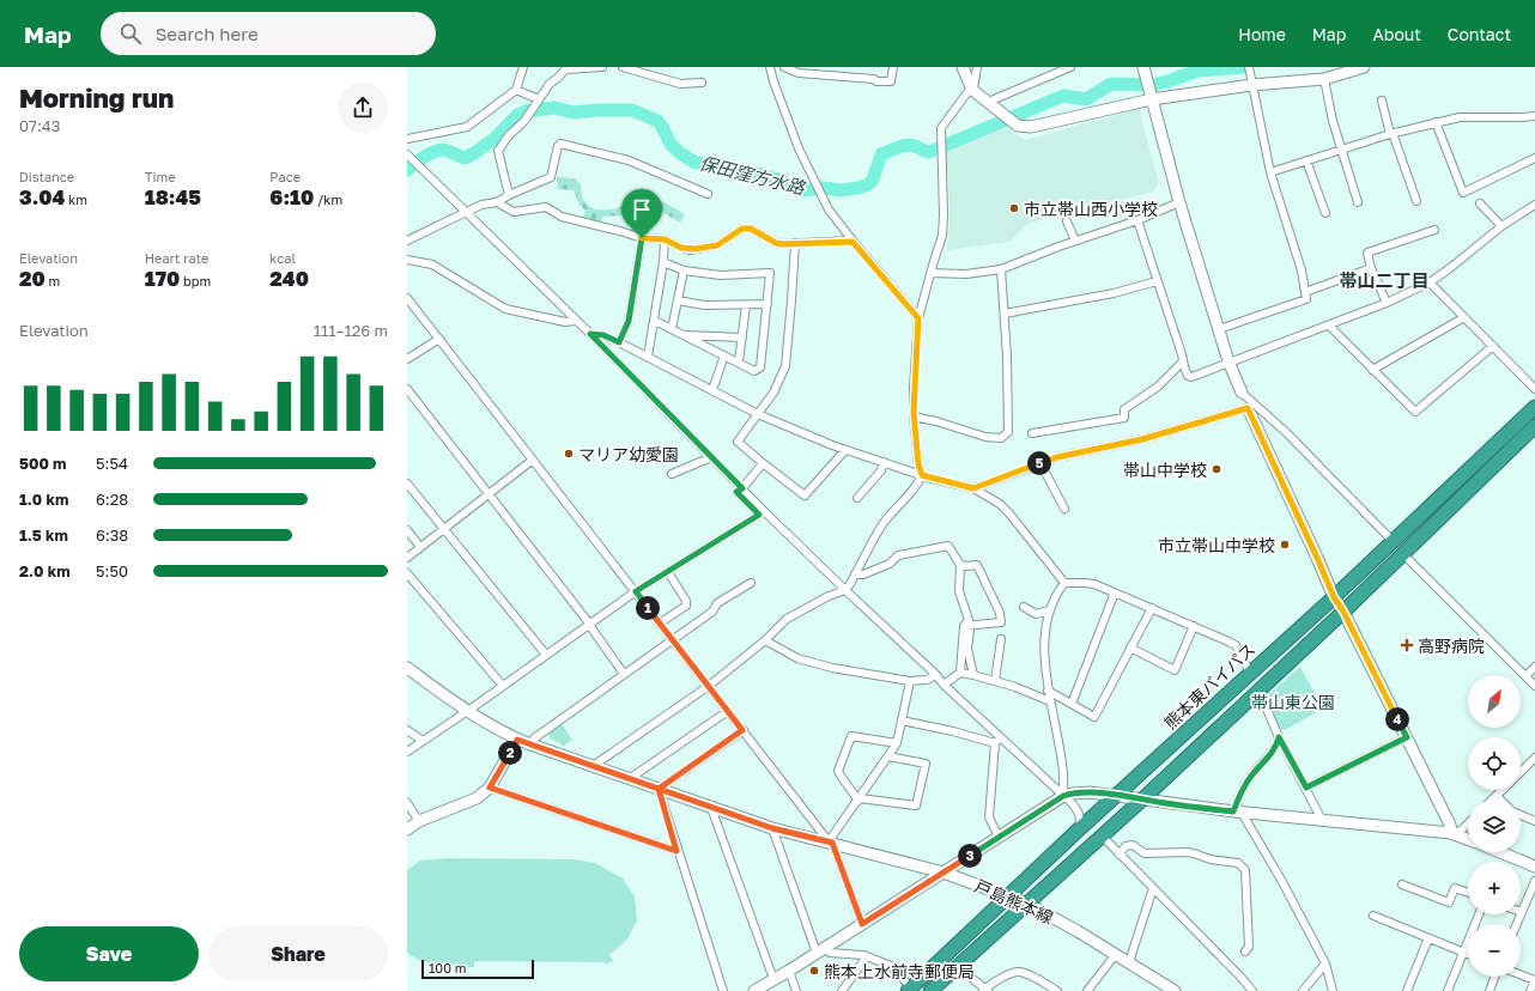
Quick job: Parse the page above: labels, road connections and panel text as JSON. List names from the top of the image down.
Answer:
{
  "streets": {
    "highway": ["熊本東バイパス"],
    "street": ["戸島熊本線"]
  },
  "crossings": [
    ["熊本東バイパス", "戸島熊本線"]
  ],
  "districts": ["帯山二丁目"],
  "water": ["保田窪方水路"],
  "parks": ["帯山東公園"],
  "places": {
    "other": [
      "市立帯山西小学校",
      "マリア幼愛園",
      "帯山中学校",
      "市立帯山中学校",
      "熊本上水前寺郵便局"
    ],
    "health": ["高野病院"]
  },
  "scale_bar": "100 m",
  "north": "top right",
  "page": {
    "header": "Map",
    "search": "Search here",
    "nav": [
      "Home",
      "Map",
      "About",
      "Contact"
    ],
    "heading": ["Morning run", "07:43"],
    "stats": [
      ["Distance", "3.04 km"],
      ["Time", "18:45"],
      ["Pace", "6:10 /km"],
      ["Elevation", "20 m"],
      ["Heart rate", "170 bpm"],
      ["kcal", "240"]
    ],
    "chart": ["Elevation", "111–126 m"],
    "list": [
      {
        "name": "500 m",
        "note": "5:54"
      },
      {
        "name": "1.0 km",
        "note": "6:28"
      },
      {
        "name": "1.5 km",
        "note": "6:38"
      },
      {
        "name": "2.0 km",
        "note": "5:50"
      }
    ],
    "pins": [
      "5",
      "1",
      "4",
      "2",
      "3"
    ],
    "map_buttons": ["+", "−"],
    "buttons": ["Save", "Share"],
    "scale": "100 m"
  }
}
